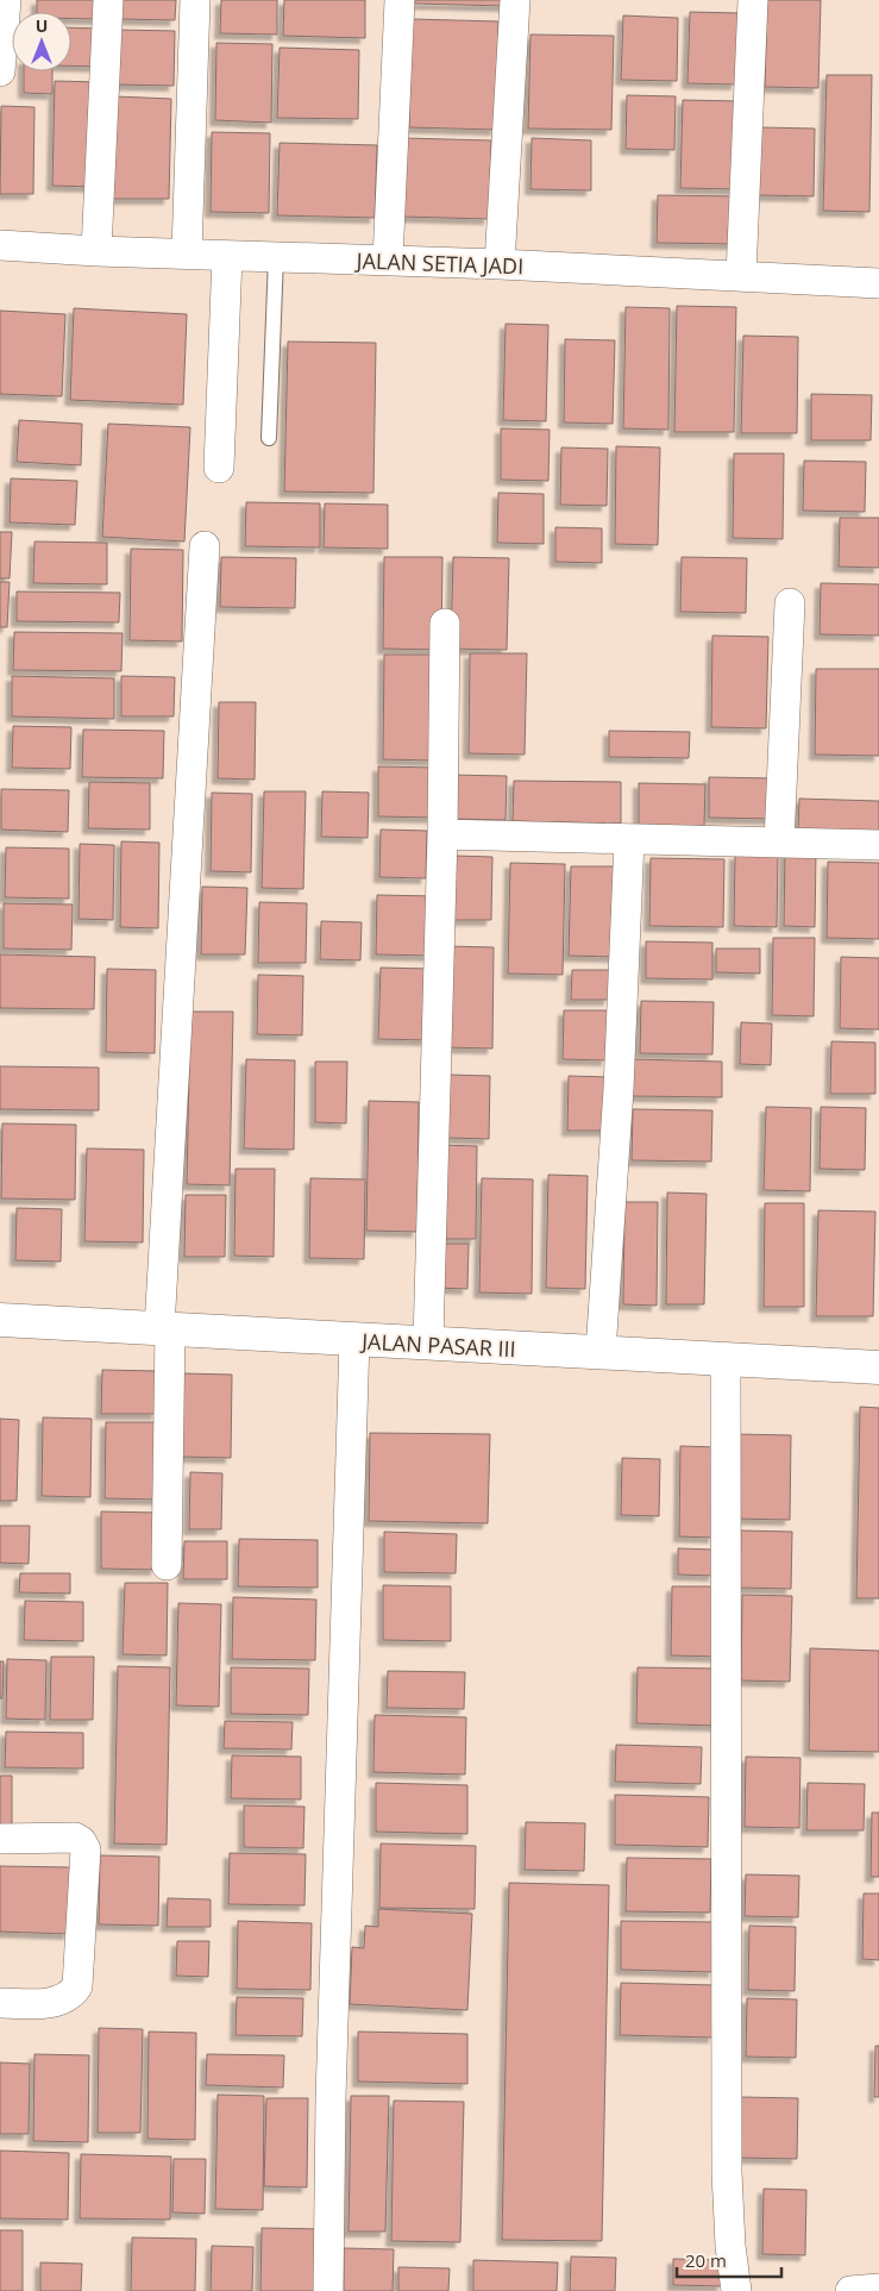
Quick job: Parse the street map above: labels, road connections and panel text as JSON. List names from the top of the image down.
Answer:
{
  "streets": {
    "street": ["JALAN SETIA JADI", "JALAN PASAR III"]
  },
  "scale_bar": "20 m",
  "north": "top"
}
